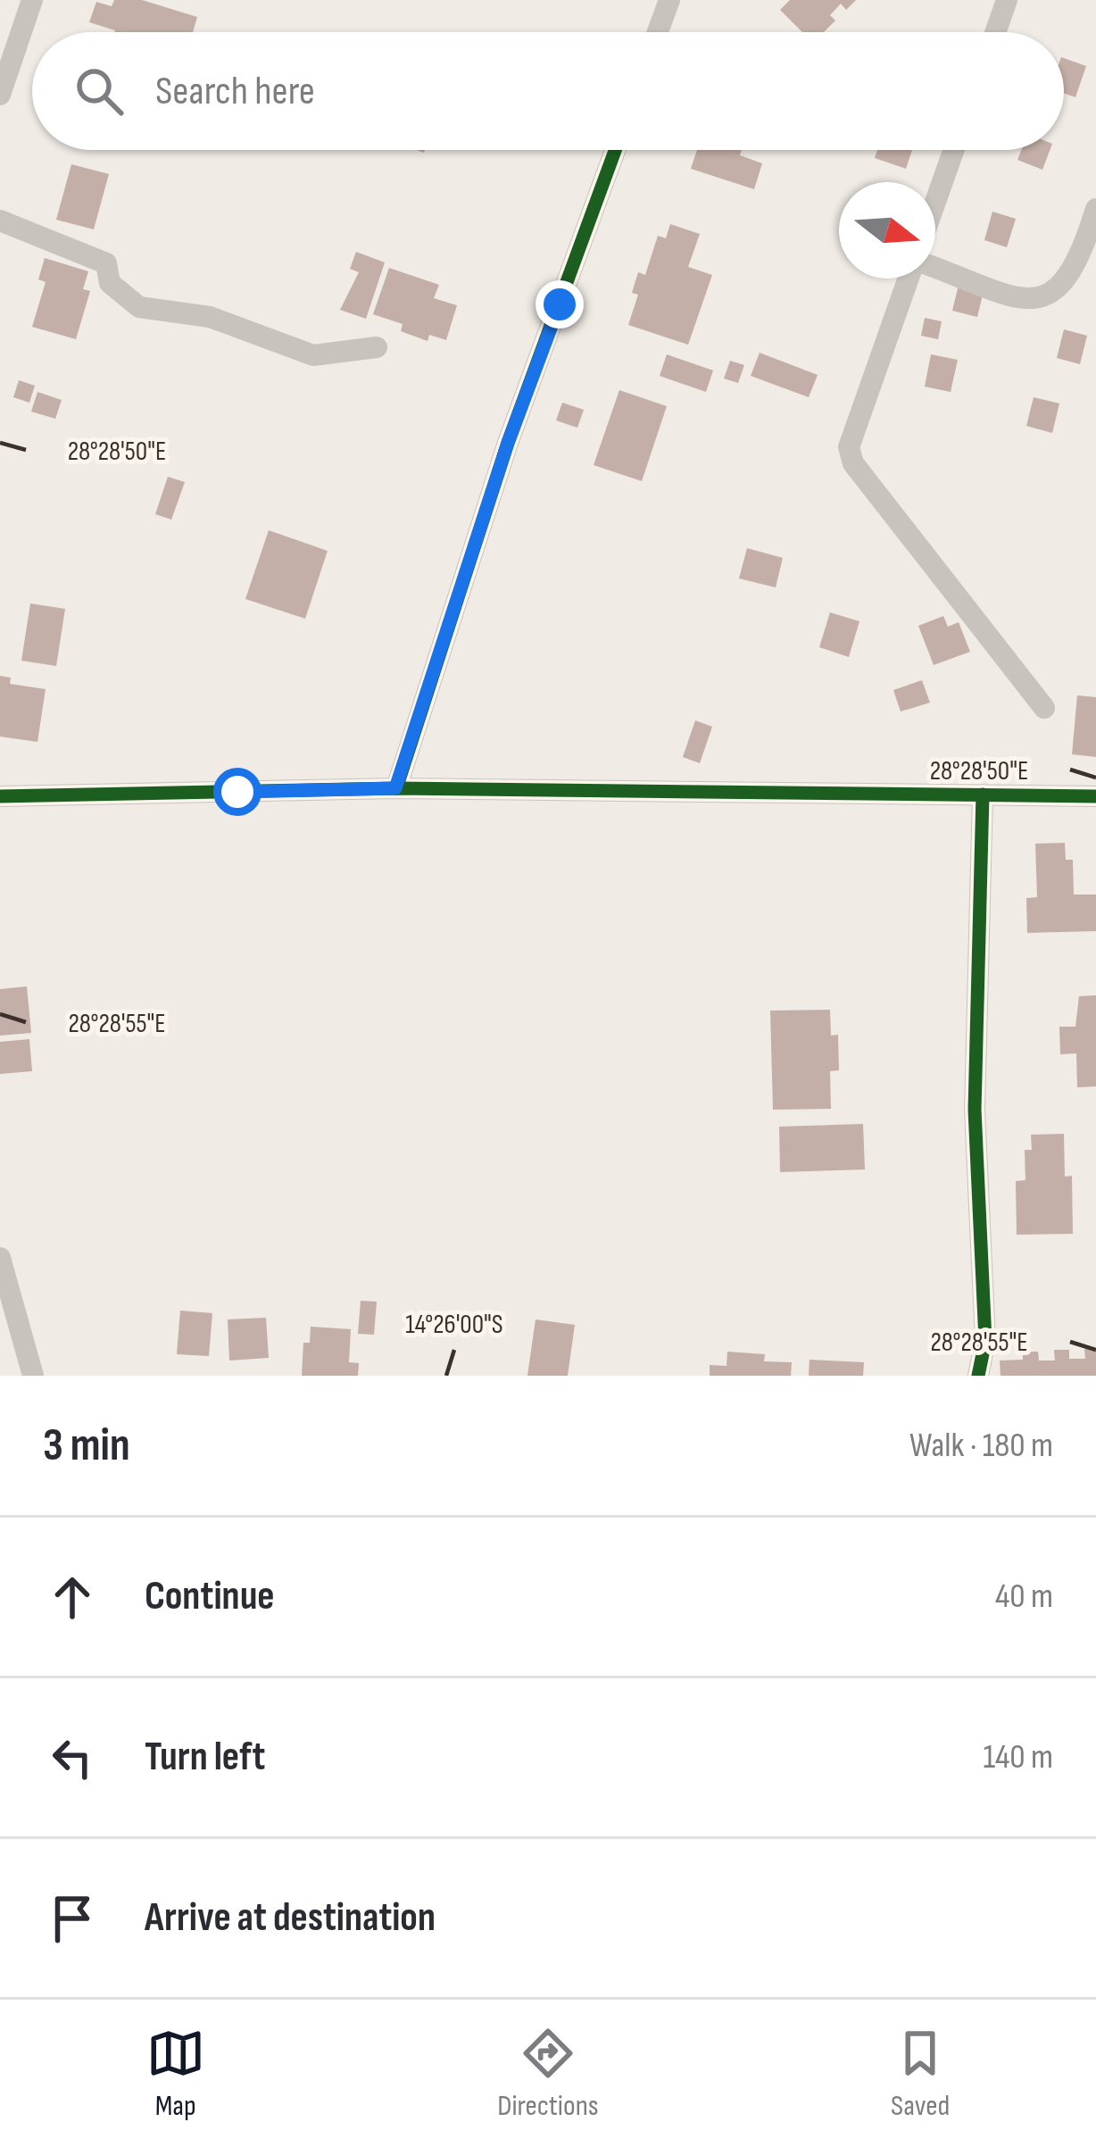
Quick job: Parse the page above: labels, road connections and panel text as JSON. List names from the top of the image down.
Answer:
{
  "north": "right",
  "page": {
    "search": "Search here",
    "heading": ["3 min", "Walk · 180 m"],
    "list": [
      ["Continue", "40 m"],
      ["Turn left", "140 m"],
      "Arrive at destination"
    ],
    "nav": ["Map", "Directions", "Saved"]
  },
  "coordinates": ["28°28'50\"E", "28°28'55\"E", "14°26'00\"S"]
}
